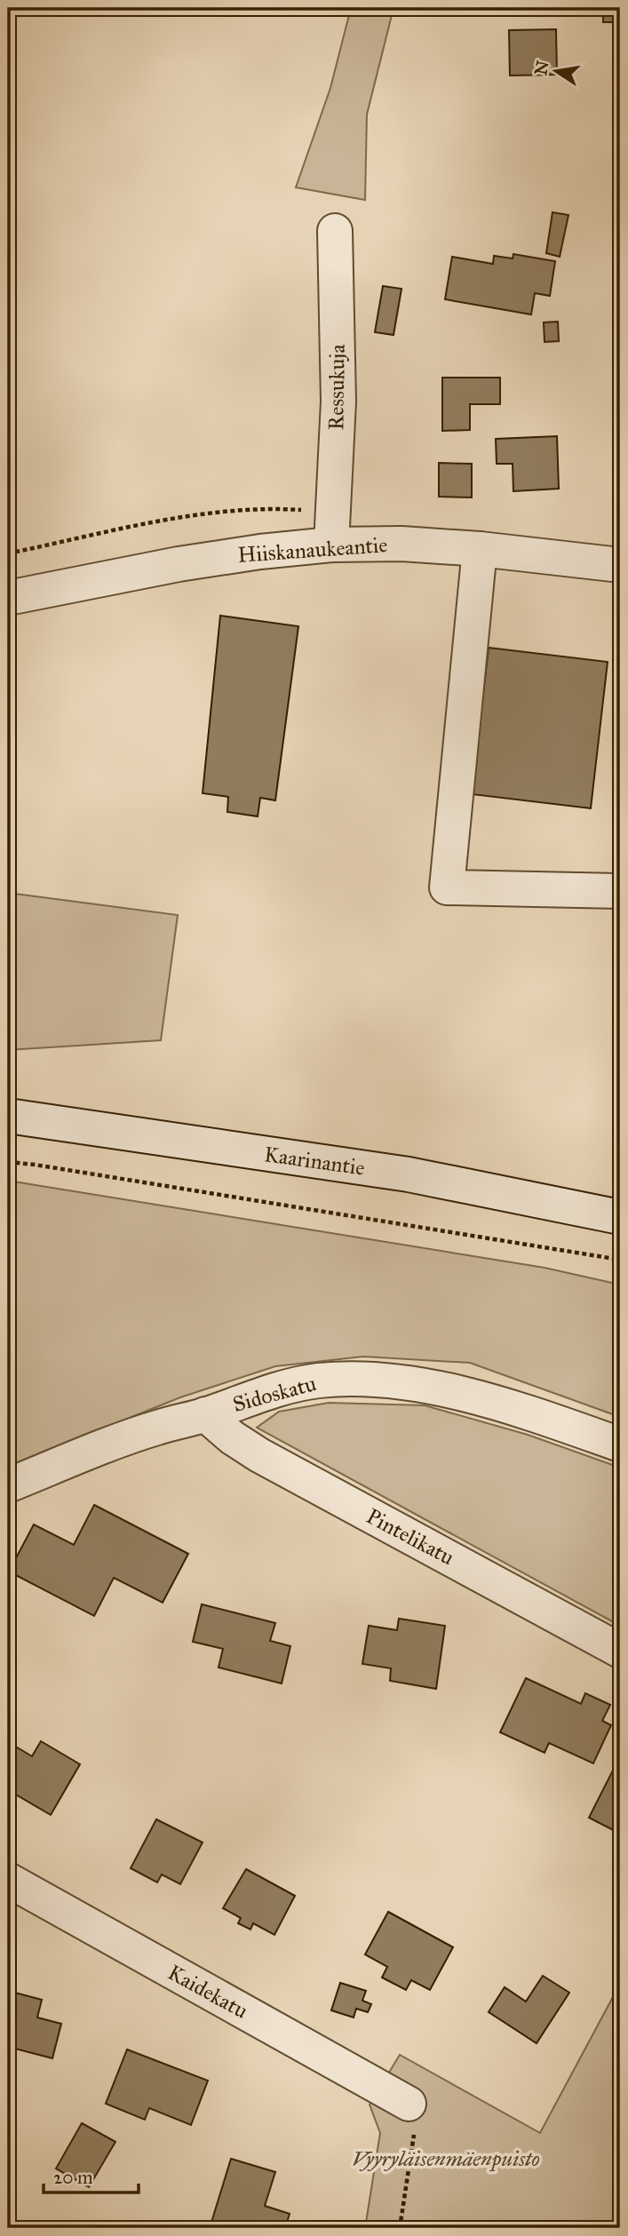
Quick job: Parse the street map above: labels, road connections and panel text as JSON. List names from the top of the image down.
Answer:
{
  "streets": {
    "street": [
      "Ressukuja",
      "Hiiskanaukeantie",
      "Kaarinantie",
      "Sidoskatu",
      "Pintelikatu",
      "Kaidekatu"
    ]
  },
  "crossings": [
    ["Ressukuja", "Hiiskanaukeantie"],
    ["Sidoskatu", "Pintelikatu"]
  ],
  "parks": ["Vyyryläisenmäenpuisto"],
  "scale_bar": "20 m",
  "north": "left"
}
